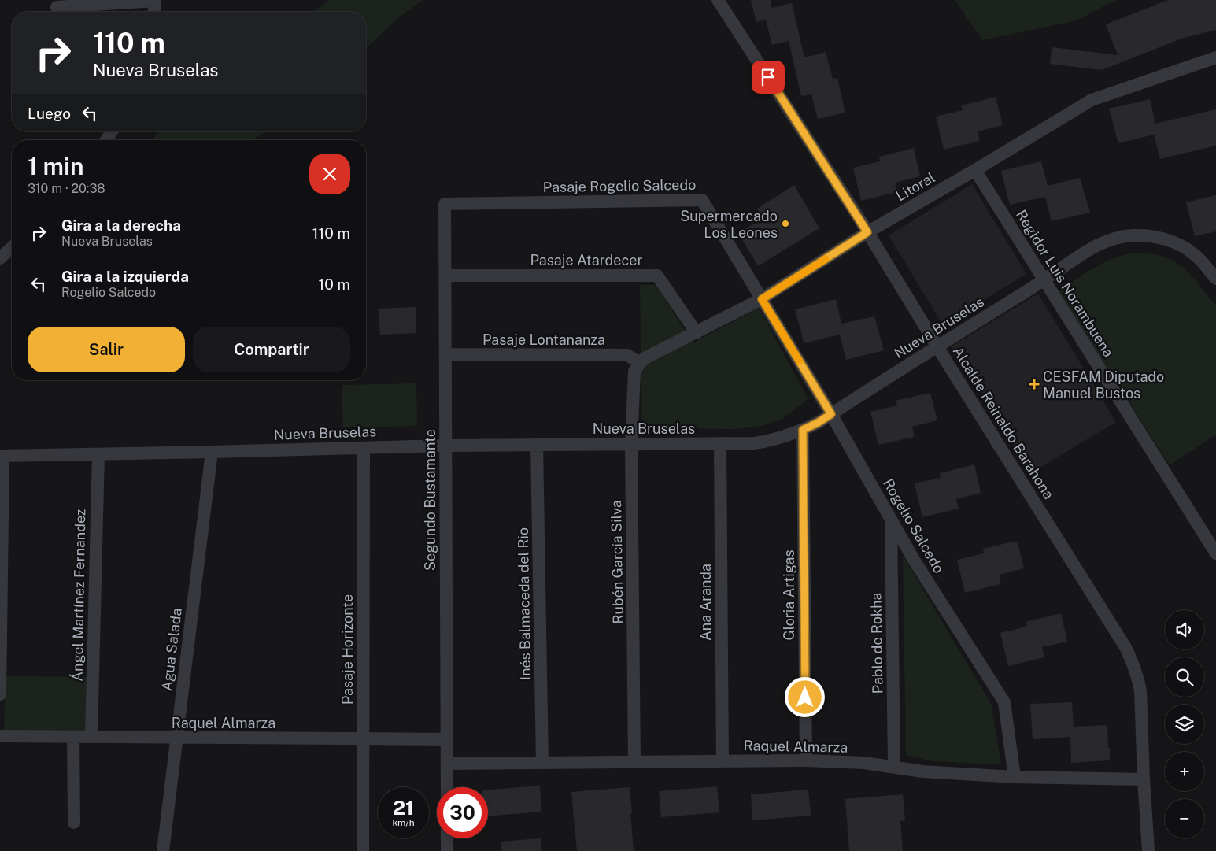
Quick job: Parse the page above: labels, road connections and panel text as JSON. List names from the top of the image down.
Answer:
{
  "streets": {
    "street": [
      "Pasaje Rogelio Salcedo",
      "Litoral",
      "Pasaje Atardecer",
      "Regidor Luis Norambuena",
      "Nueva Bruselas",
      "Pasaje Lontananza",
      "Alcalde Reinaldo Barahona",
      "Segundo Bustamante",
      "Rogelio Salcedo",
      "Rubén García Silva",
      "Ángel Martínez Fernandez",
      "Gloria Artigas",
      "Ana Aranda",
      "Inés Balmaceda del Rio",
      "Pablo de Rokha",
      "Agua Salada",
      "Pasaje Horizonte",
      "Raquel Almarza"
    ]
  },
  "crossings": [
    ["Pasaje Rogelio Salcedo", "Litoral"],
    ["Pasaje Rogelio Salcedo", "Segundo Bustamante"],
    ["Pasaje Rogelio Salcedo", "Rogelio Salcedo"],
    ["Litoral", "Pasaje Atardecer"],
    ["Litoral", "Regidor Luis Norambuena"],
    ["Litoral", "Pasaje Lontananza"],
    ["Litoral", "Alcalde Reinaldo Barahona"],
    ["Litoral", "Rogelio Salcedo"],
    ["Litoral", "Rubén García Silva"],
    ["Pasaje Atardecer", "Segundo Bustamante"],
    ["Regidor Luis Norambuena", "Nueva Bruselas"],
    ["Nueva Bruselas", "Alcalde Reinaldo Barahona"],
    ["Nueva Bruselas", "Segundo Bustamante"],
    ["Nueva Bruselas", "Rogelio Salcedo"],
    ["Nueva Bruselas", "Rubén García Silva"],
    ["Nueva Bruselas", "Ángel Martínez Fernandez"],
    ["Nueva Bruselas", "Gloria Artigas"],
    ["Nueva Bruselas", "Ana Aranda"],
    ["Nueva Bruselas", "Inés Balmaceda del Rio"],
    ["Nueva Bruselas", "Agua Salada"],
    ["Nueva Bruselas", "Pasaje Horizonte"],
    ["Pasaje Lontananza", "Segundo Bustamante"],
    ["Pasaje Lontananza", "Rubén García Silva"],
    ["Alcalde Reinaldo Barahona", "Raquel Almarza"],
    ["Segundo Bustamante", "Raquel Almarza"],
    ["Rogelio Salcedo", "Pablo de Rokha"],
    ["Rogelio Salcedo", "Raquel Almarza"],
    ["Rubén García Silva", "Raquel Almarza"],
    ["Ángel Martínez Fernandez", "Raquel Almarza"],
    ["Gloria Artigas", "Raquel Almarza"],
    ["Ana Aranda", "Raquel Almarza"],
    ["Inés Balmaceda del Rio", "Raquel Almarza"],
    ["Pablo de Rokha", "Raquel Almarza"],
    ["Agua Salada", "Raquel Almarza"],
    ["Pasaje Horizonte", "Raquel Almarza"]
  ],
  "places": {
    "other": ["Supermercado Los Leones"],
    "health": ["CESFAM Diputado Manuel Bustos"]
  },
  "page": {
    "turn": ["110 m", "Nueva Bruselas"],
    "then": "Luego",
    "heading": ["1 min", "310 m · 20:38"],
    "list": [
      {
        "name": "Gira a la derecha",
        "note": "Nueva Bruselas",
        "value": "110 m"
      },
      {
        "name": "Gira a la izquierda",
        "note": "Rogelio Salcedo",
        "value": "10 m"
      }
    ],
    "buttons": ["Salir", "Compartir"],
    "map_buttons": ["+", "−"],
    "speed": "21 km/h",
    "limit": "30"
  }
}
